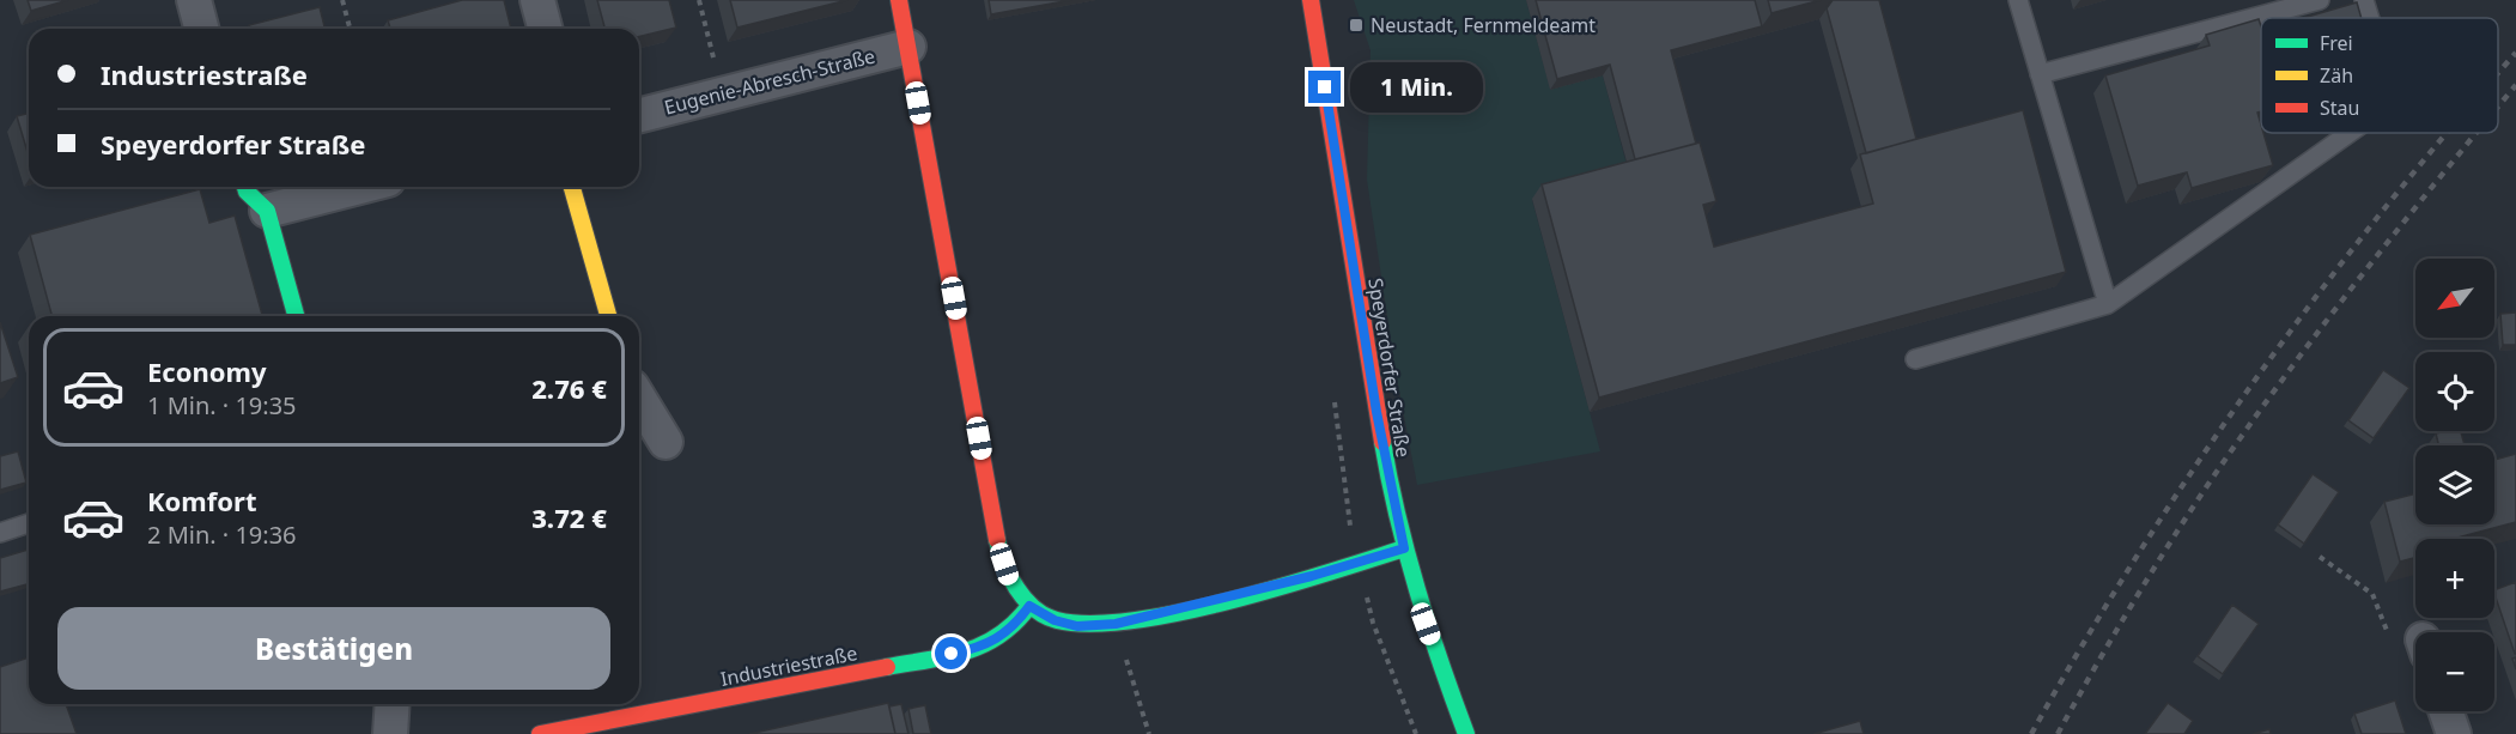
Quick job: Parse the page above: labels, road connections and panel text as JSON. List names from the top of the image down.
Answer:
{
  "streets": {
    "street": ["Eugenie-Abresch-Straße", "Speyerdorfer Straße", "Industriestraße"]
  },
  "places": {
    "transit": ["Neustadt, Fernmeldeamt"]
  },
  "legend": ["Frei", "Zäh", "Stau"],
  "north": "bottom left",
  "page": {
    "banner": ["Industriestraße", "Speyerdorfer Straße"],
    "bubble": "1 Min.",
    "map_buttons": ["+", "−"],
    "list": [
      {
        "name": "Economy",
        "note": "1 Min. · 19:35",
        "value": "2.76 €"
      },
      {
        "name": "Komfort",
        "note": "2 Min. · 19:36",
        "value": "3.72 €"
      }
    ],
    "buttons": "Bestätigen"
  }
}
